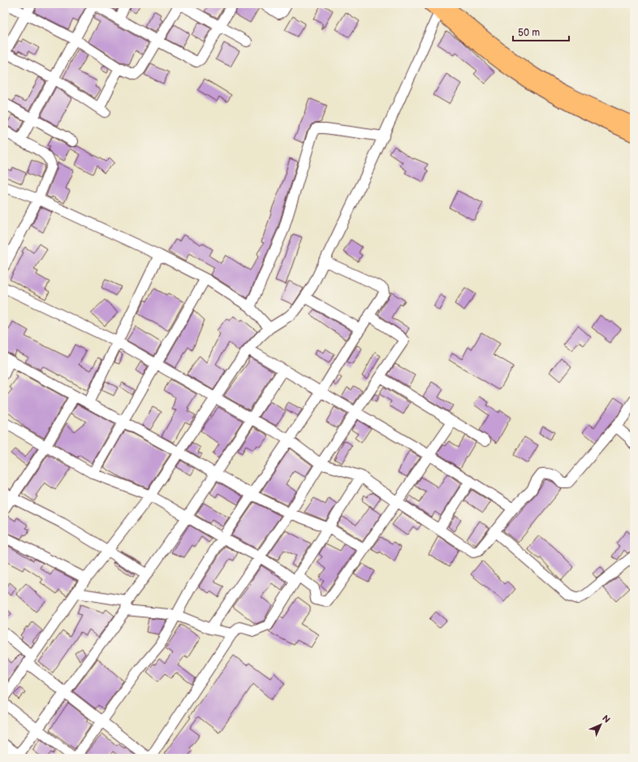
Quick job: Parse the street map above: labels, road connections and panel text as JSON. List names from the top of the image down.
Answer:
{
  "scale_bar": "50 m",
  "north": "top right"
}
